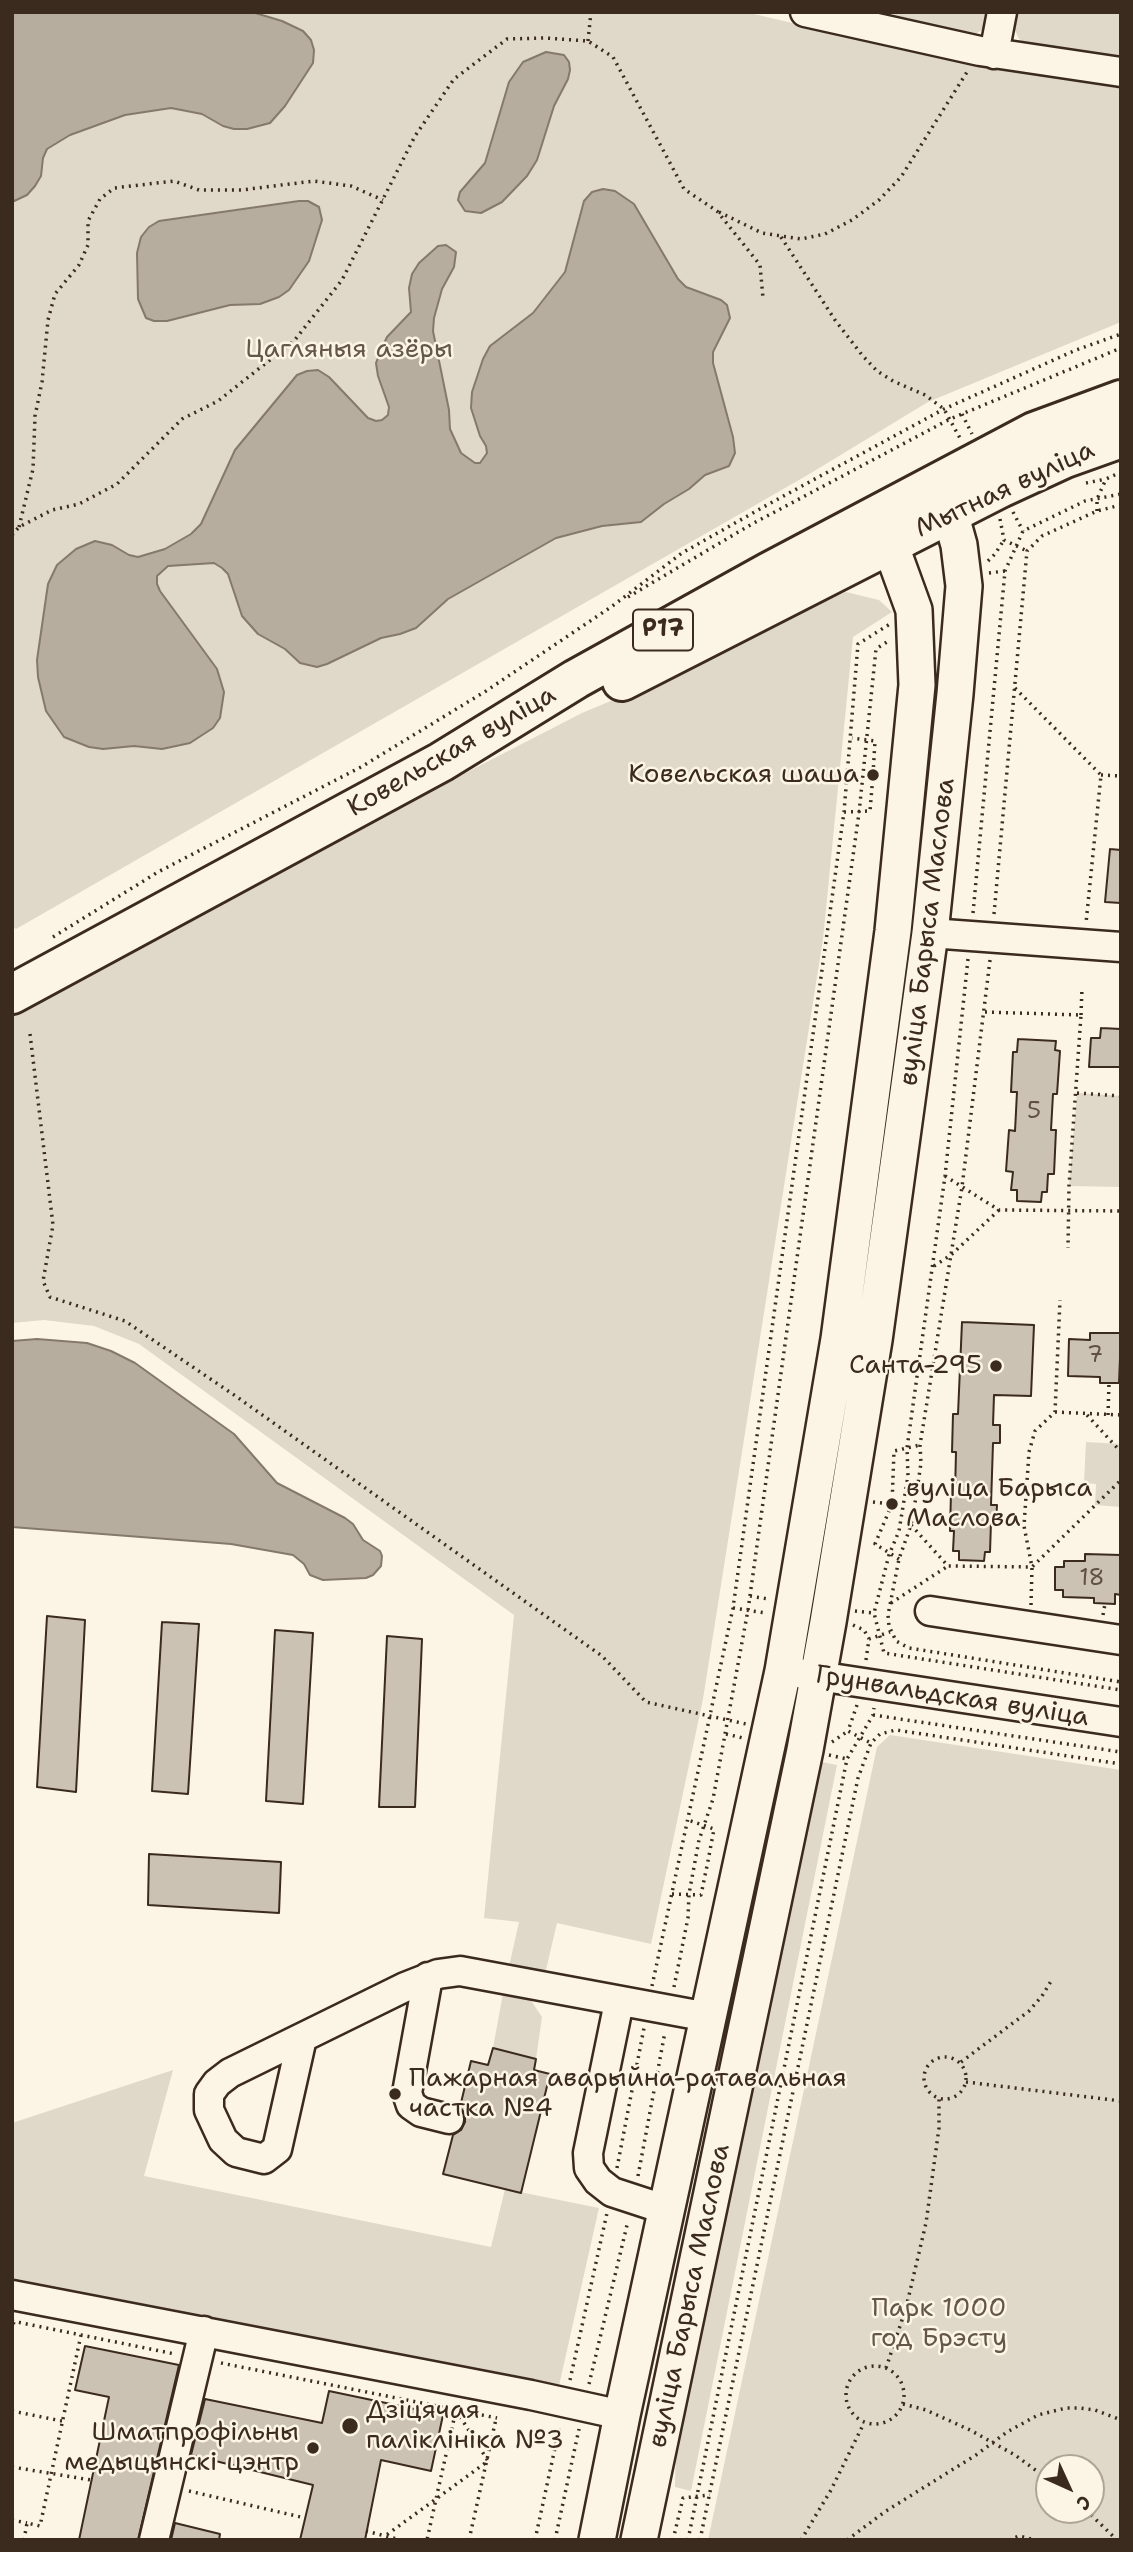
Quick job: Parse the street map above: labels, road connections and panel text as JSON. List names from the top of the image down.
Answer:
{
  "streets": {
    "highway": ["Мытная вуліца", "Р17", "Ковельская вуліца"],
    "main road": ["вуліца Барыса Маслова"],
    "street": ["Грунвальдская вуліца"]
  },
  "crossings": [
    ["Мытная вуліца", "Ковельская вуліца"],
    ["Мытная вуліца", "вуліца Барыса Маслова"],
    ["Ковельская вуліца", "вуліца Барыса Маслова"],
    ["вуліца Барыса Маслова", "Грунвальдская вуліца"]
  ],
  "parks": ["Цагляныя азёры", "Парк 1000 год Брэсту"],
  "places": [
    "Ковельская шаша",
    "Санта-295",
    "вуліца Барыса Маслова",
    "Пажарная аварыйна-ратавальная частка №4",
    "Дзіцячая паліклініка №3",
    "Шматпрофільны медыцынскі цэнтр"
  ],
  "house_numbers": ["5", "7", "18"],
  "north": "bottom right"
}
